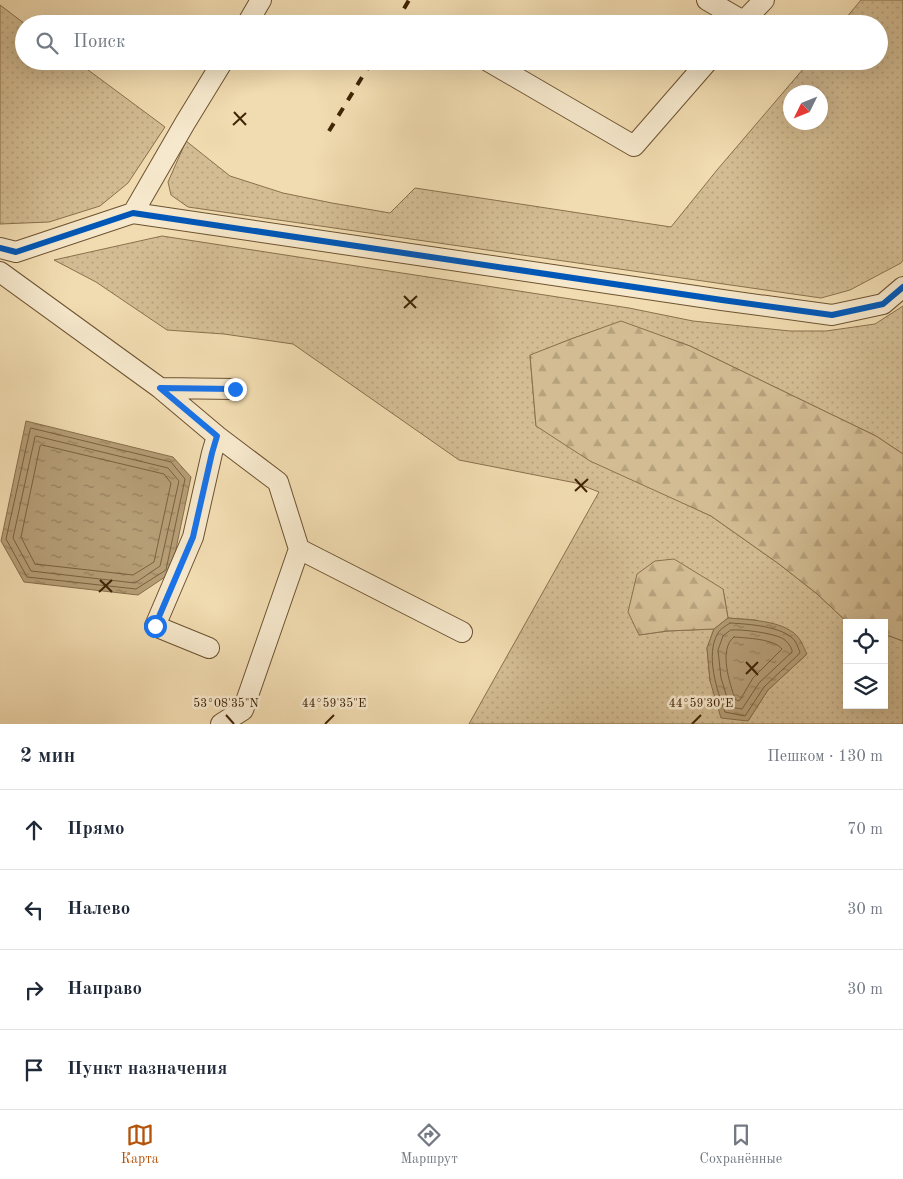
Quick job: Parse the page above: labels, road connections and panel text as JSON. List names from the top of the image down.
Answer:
{
  "north": "bottom left",
  "page": {
    "search": "Поиск",
    "heading": ["2 мин", "Пешком · 130 m"],
    "list": [
      ["Прямо", "70 m"],
      ["Налево", "30 m"],
      ["Направо", "30 m"],
      "Пункт назначения"
    ],
    "nav": ["Карта", "Маршрут", "Сохранённые"]
  },
  "coordinates": ["53°08'35\"N", "44°59'35\"E", "44°59'30\"E"]
}
